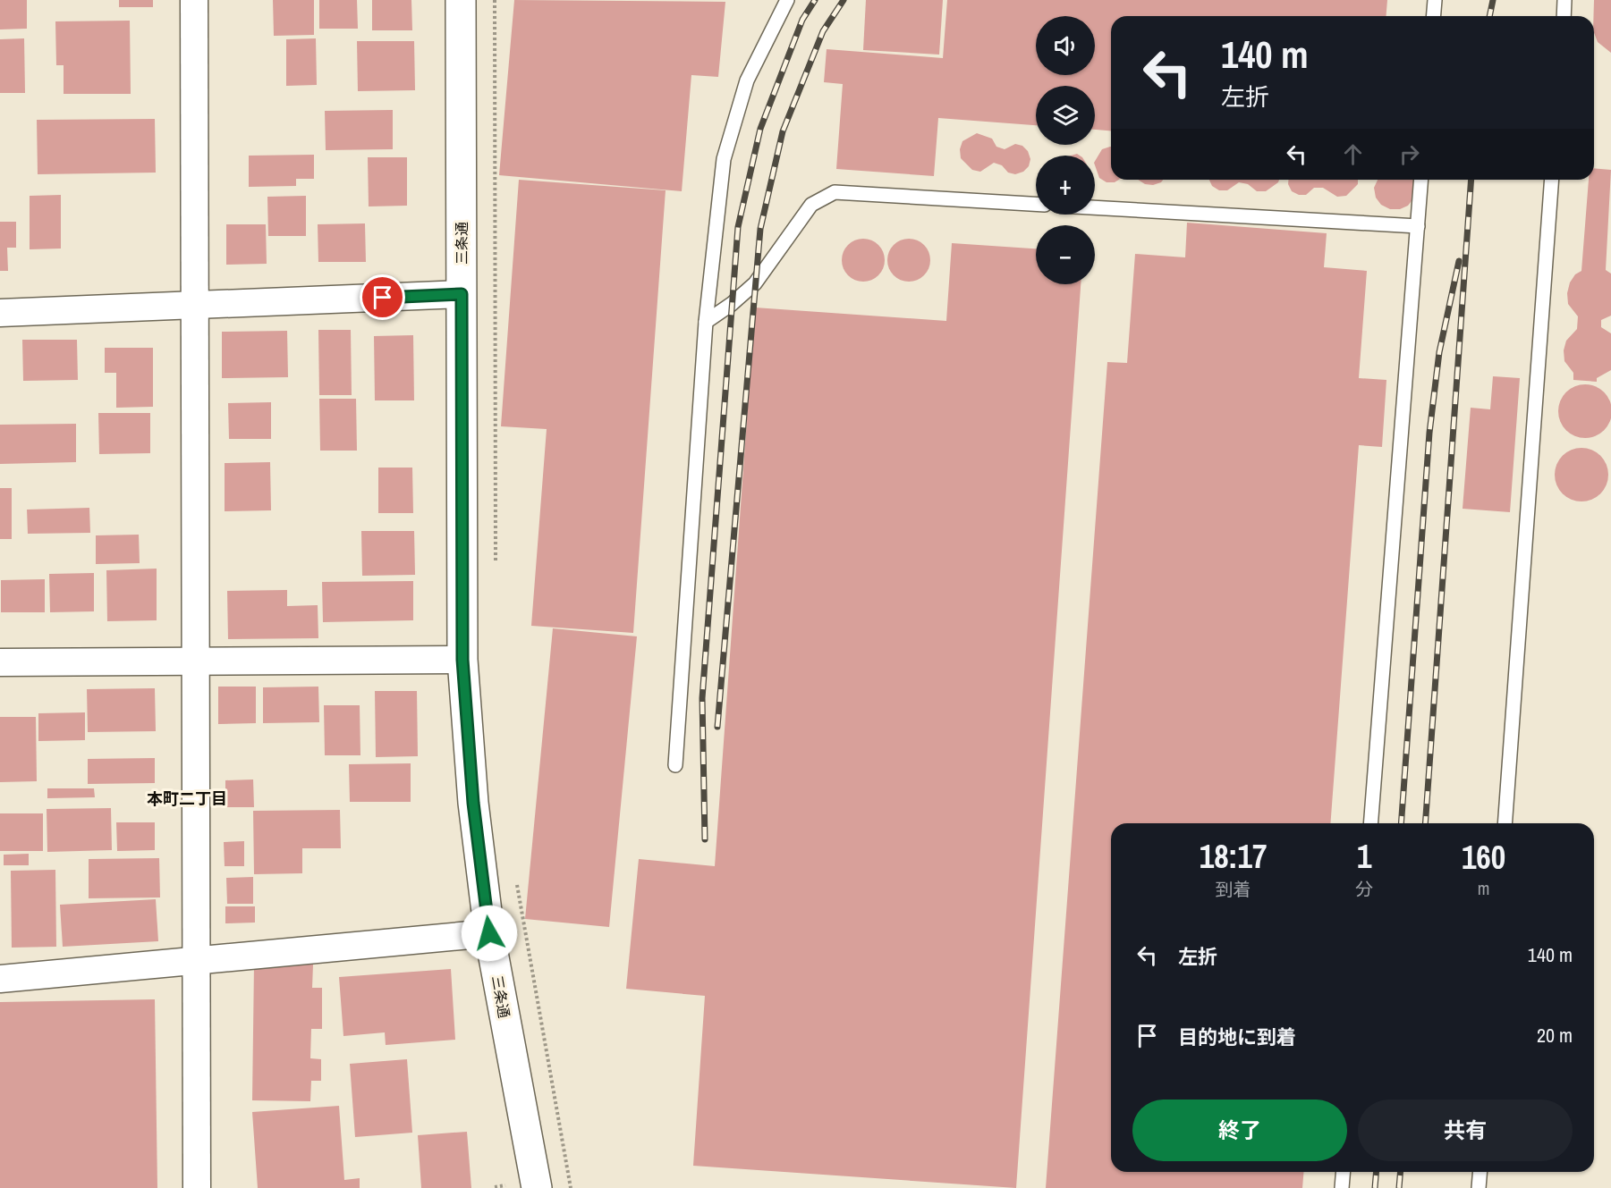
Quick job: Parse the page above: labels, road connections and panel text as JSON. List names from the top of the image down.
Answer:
{
  "streets": {
    "street": ["三条通"]
  },
  "districts": ["本町二丁目"],
  "page": {
    "map_buttons": ["+", "−"],
    "turn": ["140 m", "左折"],
    "eta": [
      "18:17",
      "到着",
      "1",
      "分",
      "160",
      "m"
    ],
    "list": [
      {
        "name": "左折",
        "value": "140 m"
      },
      {
        "name": "目的地に到着",
        "value": "20 m"
      }
    ],
    "buttons": ["終了", "共有"]
  }
}
